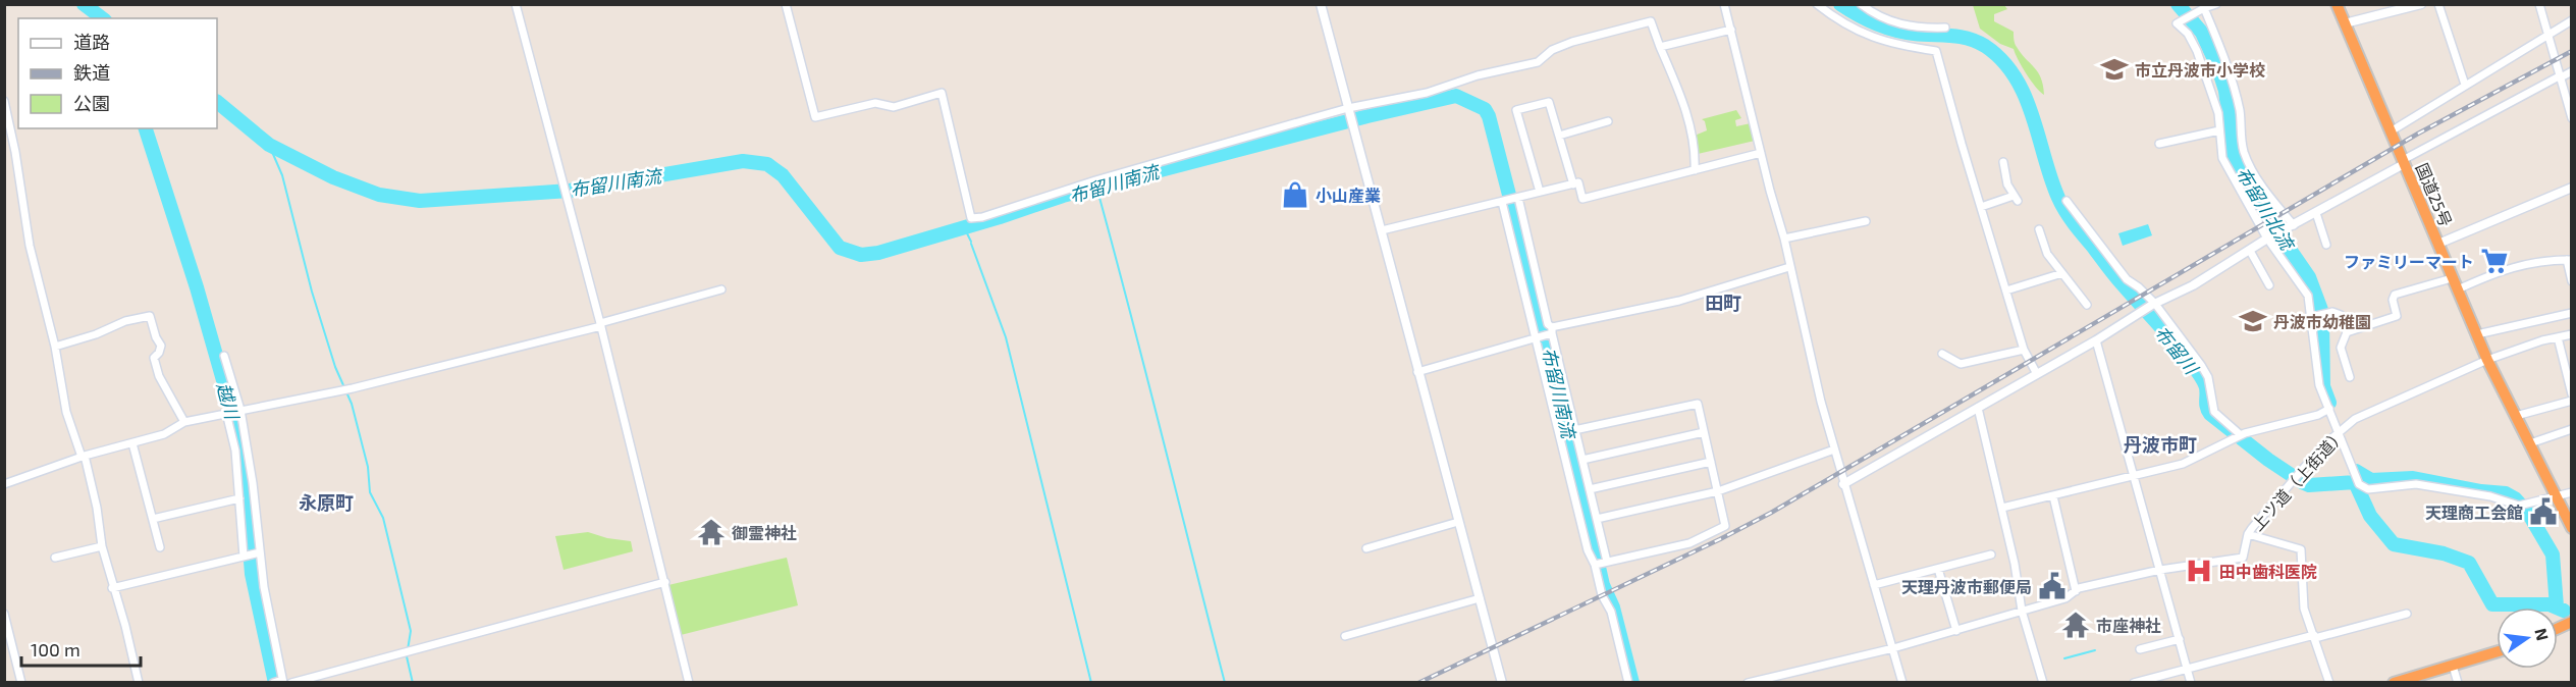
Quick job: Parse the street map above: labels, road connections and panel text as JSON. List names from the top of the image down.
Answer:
{
  "streets": {
    "highway": ["国道25号"],
    "street": ["上ツ道（上街道）"]
  },
  "crossings": [
    ["国道25号", "上ツ道（上街道）"]
  ],
  "districts": ["田町", "丹波市町", "永原町"],
  "water": [
    "布留川南流",
    "布留川北流",
    "布留川",
    "越川"
  ],
  "places": {
    "school or university": ["市立丹波市小学校", "丹波市幼稚園"],
    "shop": ["小山産業"],
    "supermarket": ["ファミリーマート"],
    "public building": ["天理商工会館", "天理丹波市郵便局"],
    "temple": ["御霊神社", "市座神社"],
    "hospital": ["田中歯科医院"]
  },
  "legend": ["道路", "鉄道", "公園"],
  "scale_bar": "100 m",
  "north": "right"
}
